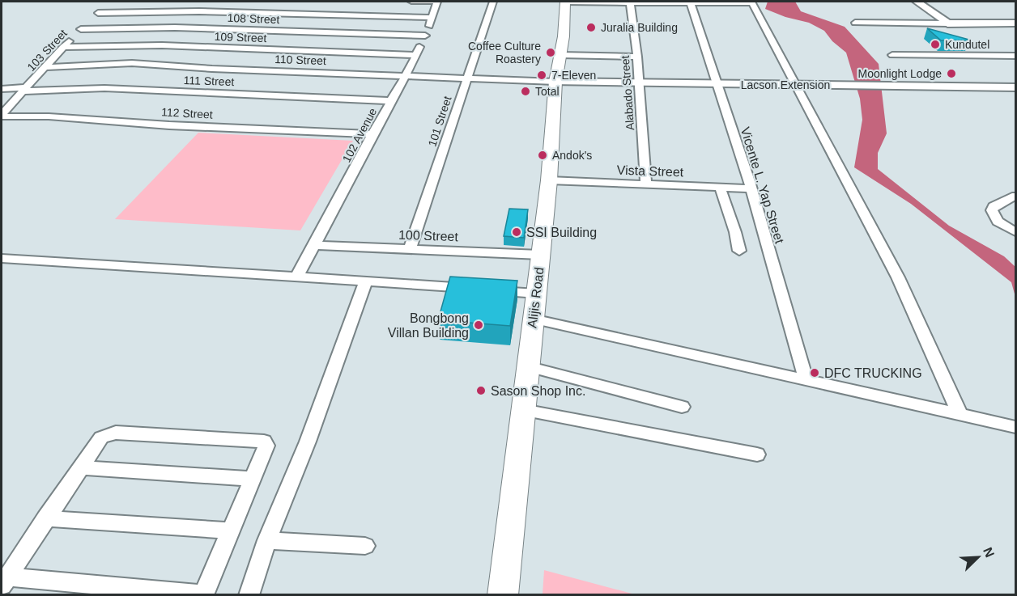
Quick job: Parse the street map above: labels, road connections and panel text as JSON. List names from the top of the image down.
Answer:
{
  "streets": {
    "main road": ["Lacson Extension", "Alijis Road"],
    "street": [
      "108 Street",
      "109 Street",
      "103 Street",
      "110 Street",
      "111 Street",
      "Alabado Street",
      "112 Street",
      "101 Street",
      "102 Avenue",
      "Vista Street",
      "Vicente L. Yap Street",
      "100 Street"
    ]
  },
  "crossings": [
    ["108 Street", "103 Street"],
    ["108 Street", "102 Avenue"],
    ["109 Street", "103 Street"],
    ["109 Street", "102 Avenue"],
    ["103 Street", "110 Street"],
    ["103 Street", "111 Street"],
    ["103 Street", "112 Street"],
    ["110 Street", "Lacson Extension"],
    ["110 Street", "101 Street"],
    ["110 Street", "102 Avenue"],
    ["110 Street", "Alijis Road"],
    ["111 Street", "102 Avenue"],
    ["Lacson Extension", "Alabado Street"],
    ["Lacson Extension", "Vicente L. Yap Street"],
    ["Lacson Extension", "Alijis Road"],
    ["Alabado Street", "Vista Street"],
    ["112 Street", "102 Avenue"],
    ["101 Street", "100 Street"],
    ["102 Avenue", "100 Street"],
    ["Vista Street", "Vicente L. Yap Street"],
    ["Vista Street", "Alijis Road"],
    ["100 Street", "Alijis Road"]
  ],
  "places": [
    "Juralia Building",
    "Kundutel",
    "Coffee Culture Roastery",
    "Moonlight Lodge",
    "7-Eleven",
    "Total",
    "Andok's",
    "SSI Building",
    "Bongbong Villan Building",
    "DFC TRUCKING",
    "Sason Shop Inc."
  ],
  "north": "top right"
}
